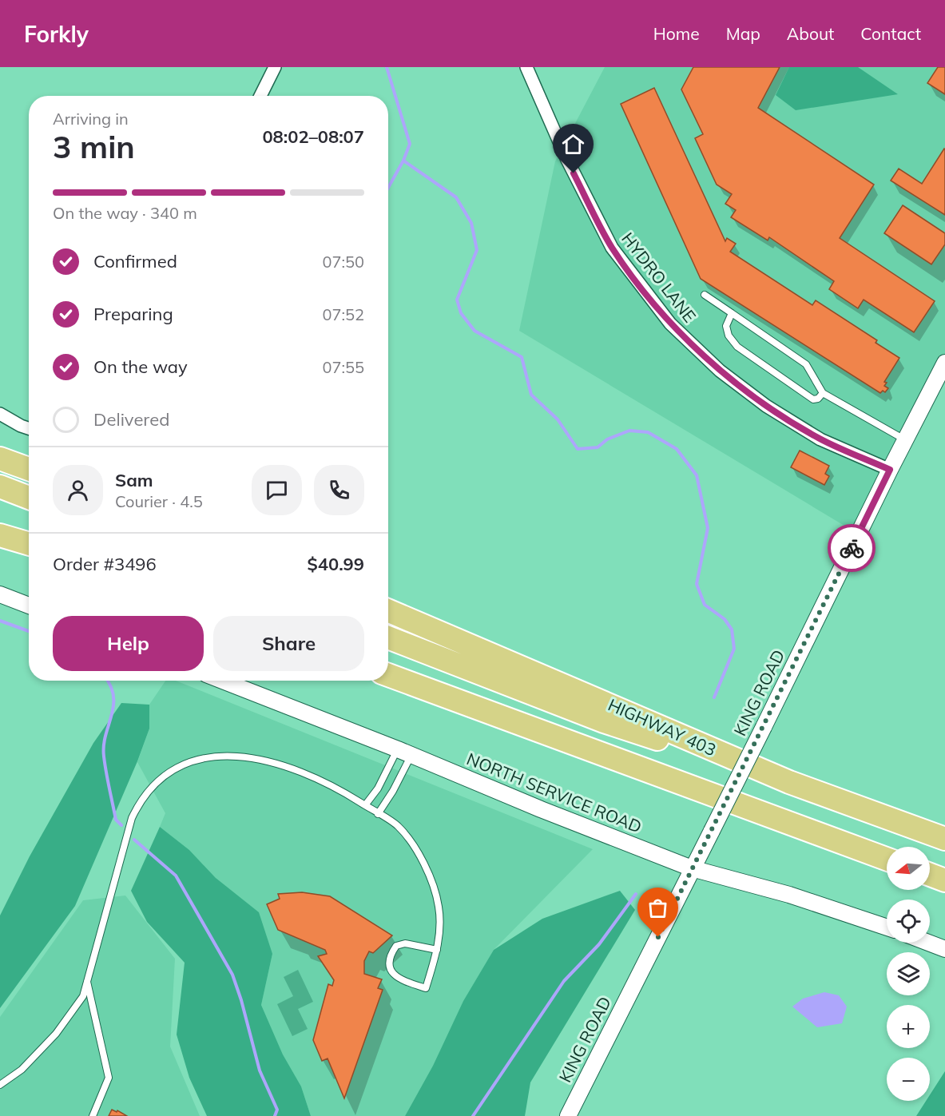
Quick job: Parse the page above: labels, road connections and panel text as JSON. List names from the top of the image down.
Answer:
{
  "streets": {
    "highway": ["HIGHWAY 403"],
    "street": ["HYDRO LANE", "KING ROAD", "NORTH SERVICE ROAD"]
  },
  "crossings": [
    ["HYDRO LANE", "KING ROAD"],
    ["KING ROAD", "NORTH SERVICE ROAD"]
  ],
  "north": "left",
  "page": {
    "header": "Forkly",
    "nav": [
      "Home",
      "Map",
      "About",
      "Contact"
    ],
    "heading": ["3 min", "Arriving in", "08:02–08:07"],
    "panel": [
      "Sam",
      "Courier · 4.5",
      "Order #3496",
      "$40.99"
    ],
    "bar": "On the way · 340 m",
    "list": [
      ["Confirmed", "07:50"],
      ["Preparing", "07:52"],
      ["On the way", "07:55"],
      "Delivered"
    ],
    "buttons": ["Help", "Share"],
    "map_buttons": ["+", "−"]
  }
}
